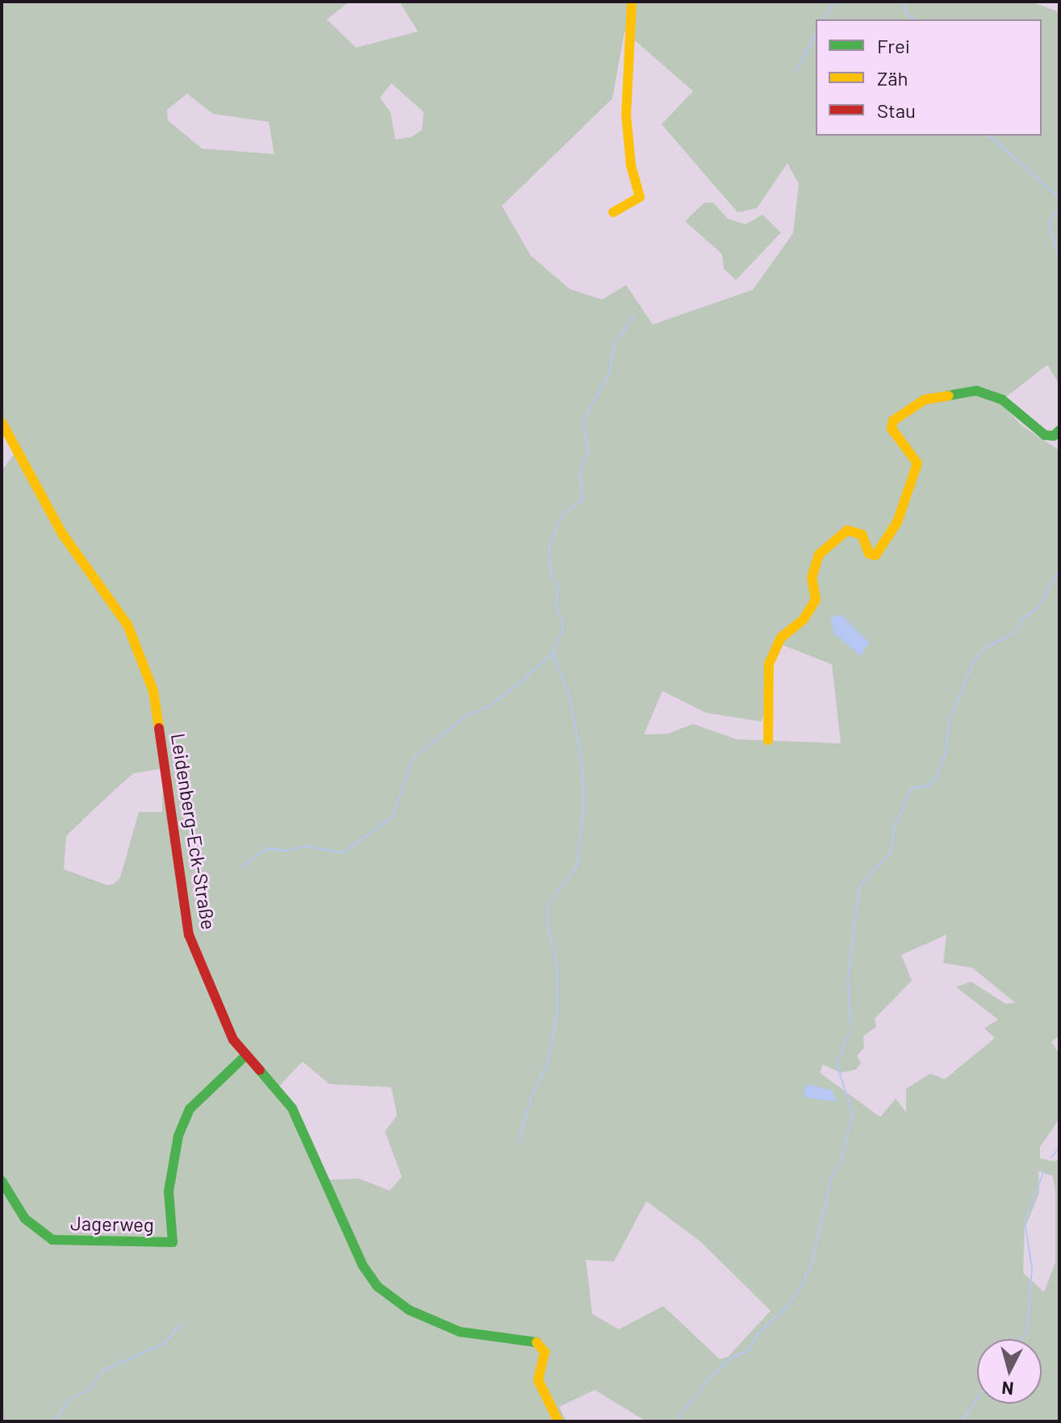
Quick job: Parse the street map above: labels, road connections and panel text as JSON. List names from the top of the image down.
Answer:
{
  "streets": {
    "street": ["Leidenberg-Eck-Straße", "Jagerweg"]
  },
  "crossings": [
    ["Leidenberg-Eck-Straße", "Jagerweg"]
  ],
  "legend": ["Frei", "Zäh", "Stau"],
  "north": "bottom"
}
